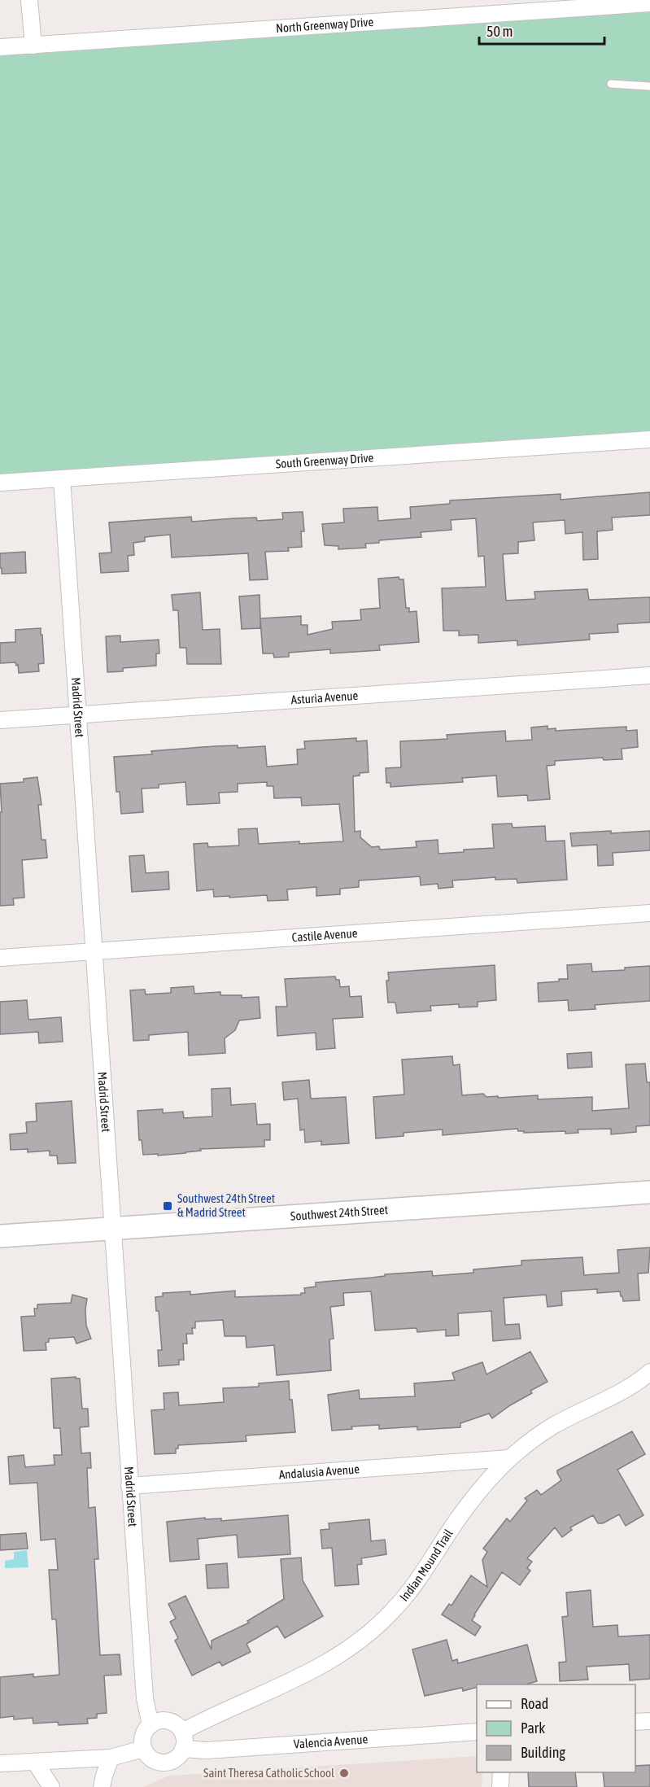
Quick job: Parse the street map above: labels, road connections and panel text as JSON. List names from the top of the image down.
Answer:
{
  "streets": {
    "street": [
      "North Greenway Drive",
      "South Greenway Drive",
      "Asturia Avenue",
      "Madrid Street",
      "Castile Avenue",
      "Southwest 24th Street",
      "Andalusia Avenue",
      "Indian Mound Trail",
      "Valencia Avenue"
    ]
  },
  "crossings": [
    ["South Greenway Drive", "Madrid Street"],
    ["Asturia Avenue", "Madrid Street"],
    ["Madrid Street", "Castile Avenue"],
    ["Madrid Street", "Southwest 24th Street"],
    ["Madrid Street", "Andalusia Avenue"],
    ["Madrid Street", "Indian Mound Trail"],
    ["Madrid Street", "Valencia Avenue"],
    ["Andalusia Avenue", "Indian Mound Trail"],
    ["Indian Mound Trail", "Valencia Avenue"]
  ],
  "places": {
    "transit": ["Southwest 24th Street & Madrid Street"],
    "other": ["Saint Theresa Catholic School"]
  },
  "legend": ["Road", "Park", "Building"],
  "scale_bar": "50 m"
}
